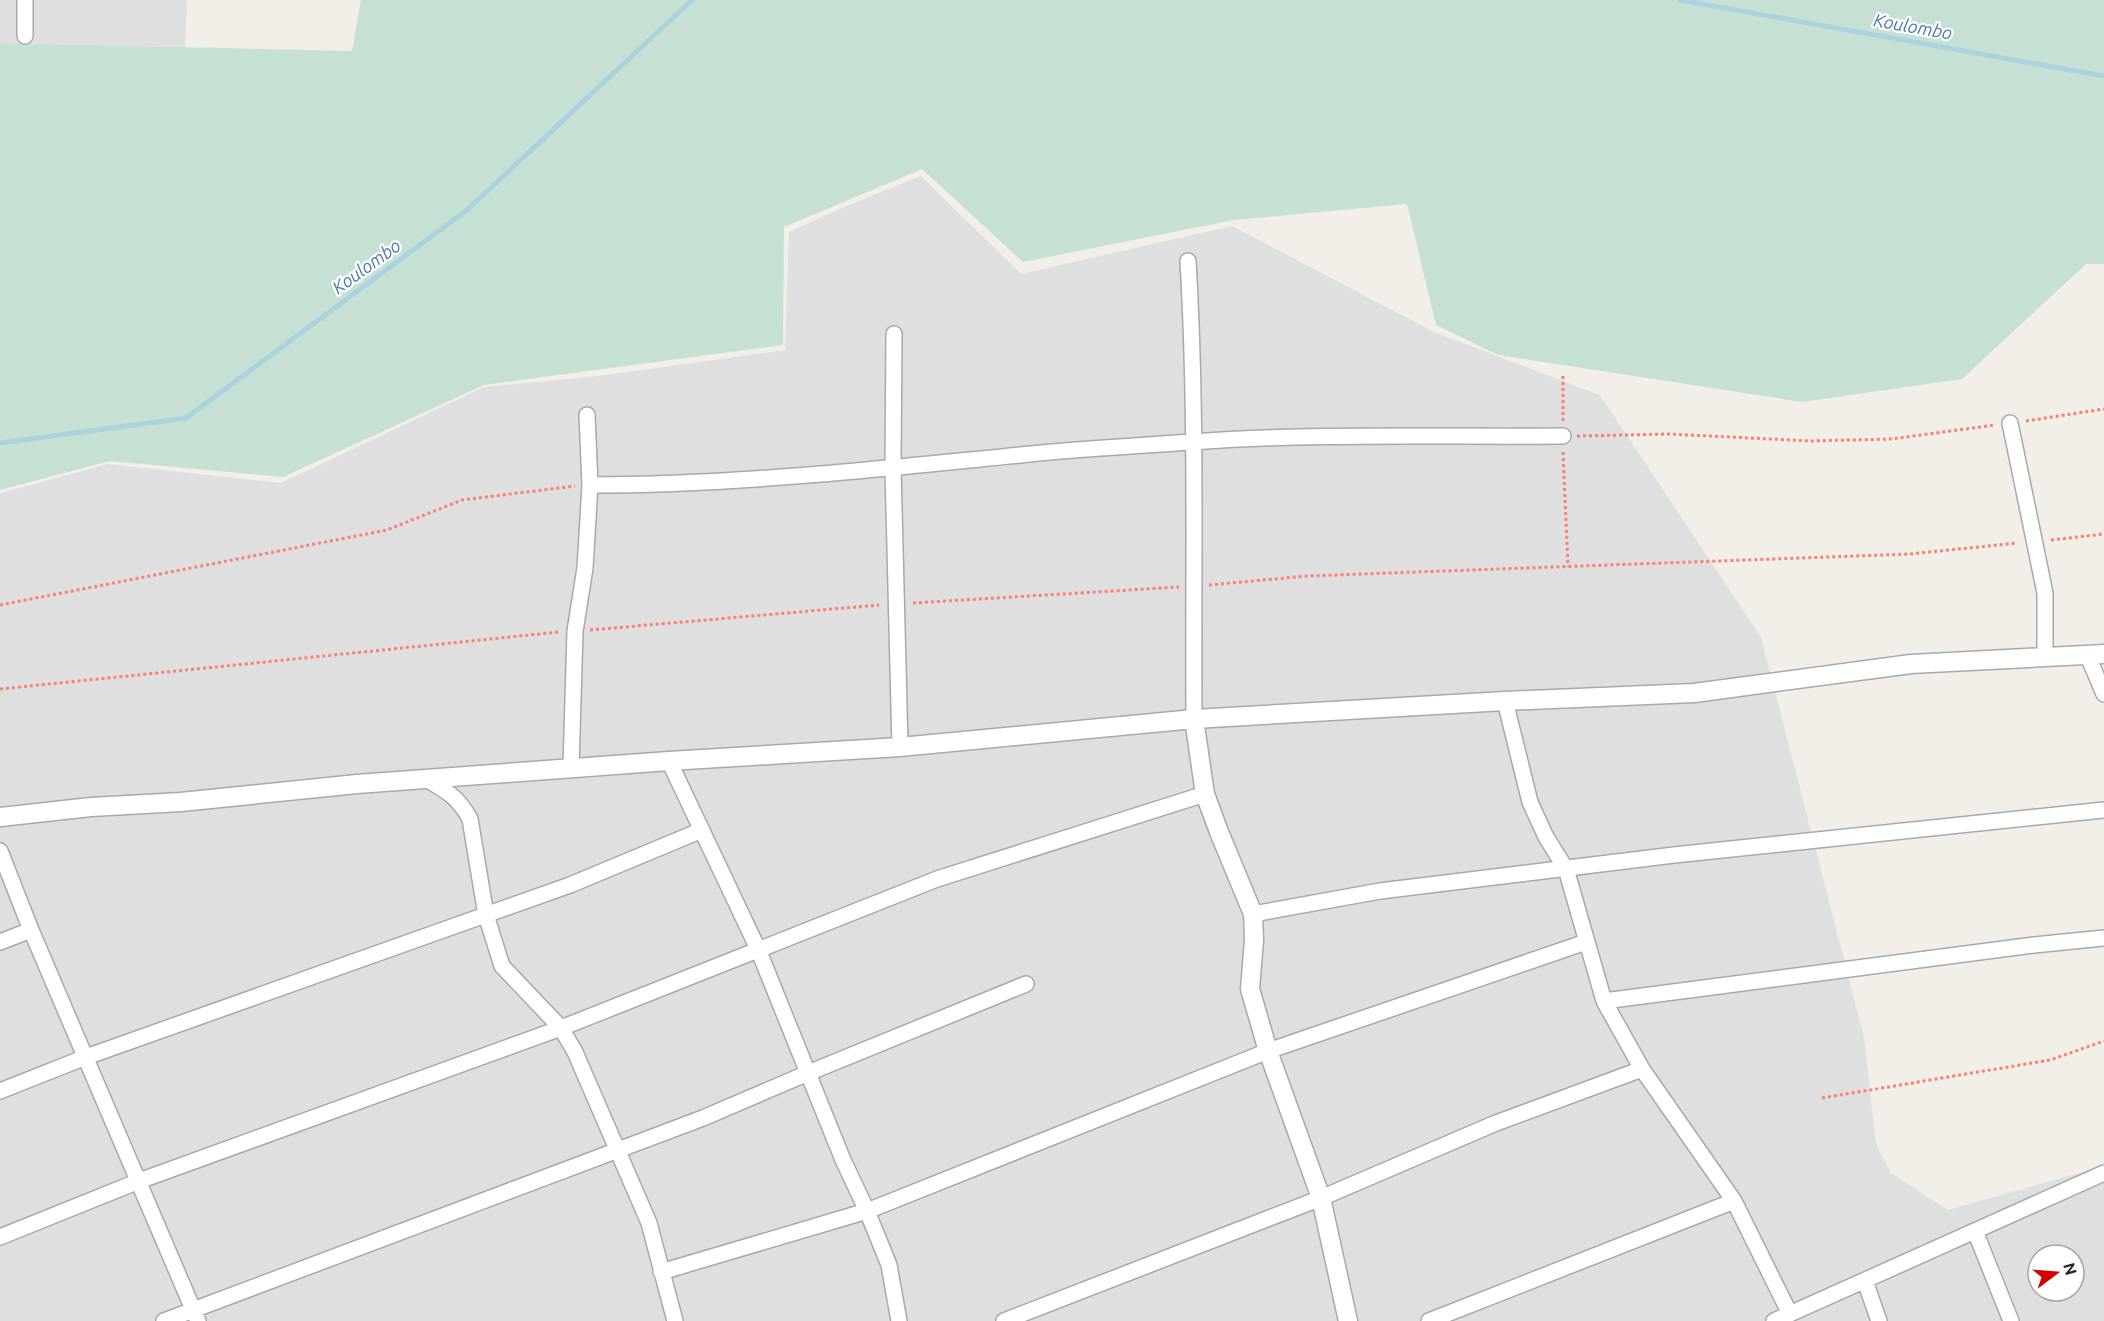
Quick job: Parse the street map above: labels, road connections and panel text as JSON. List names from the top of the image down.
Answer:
{
  "water": ["Koulombo"],
  "north": "right"
}
